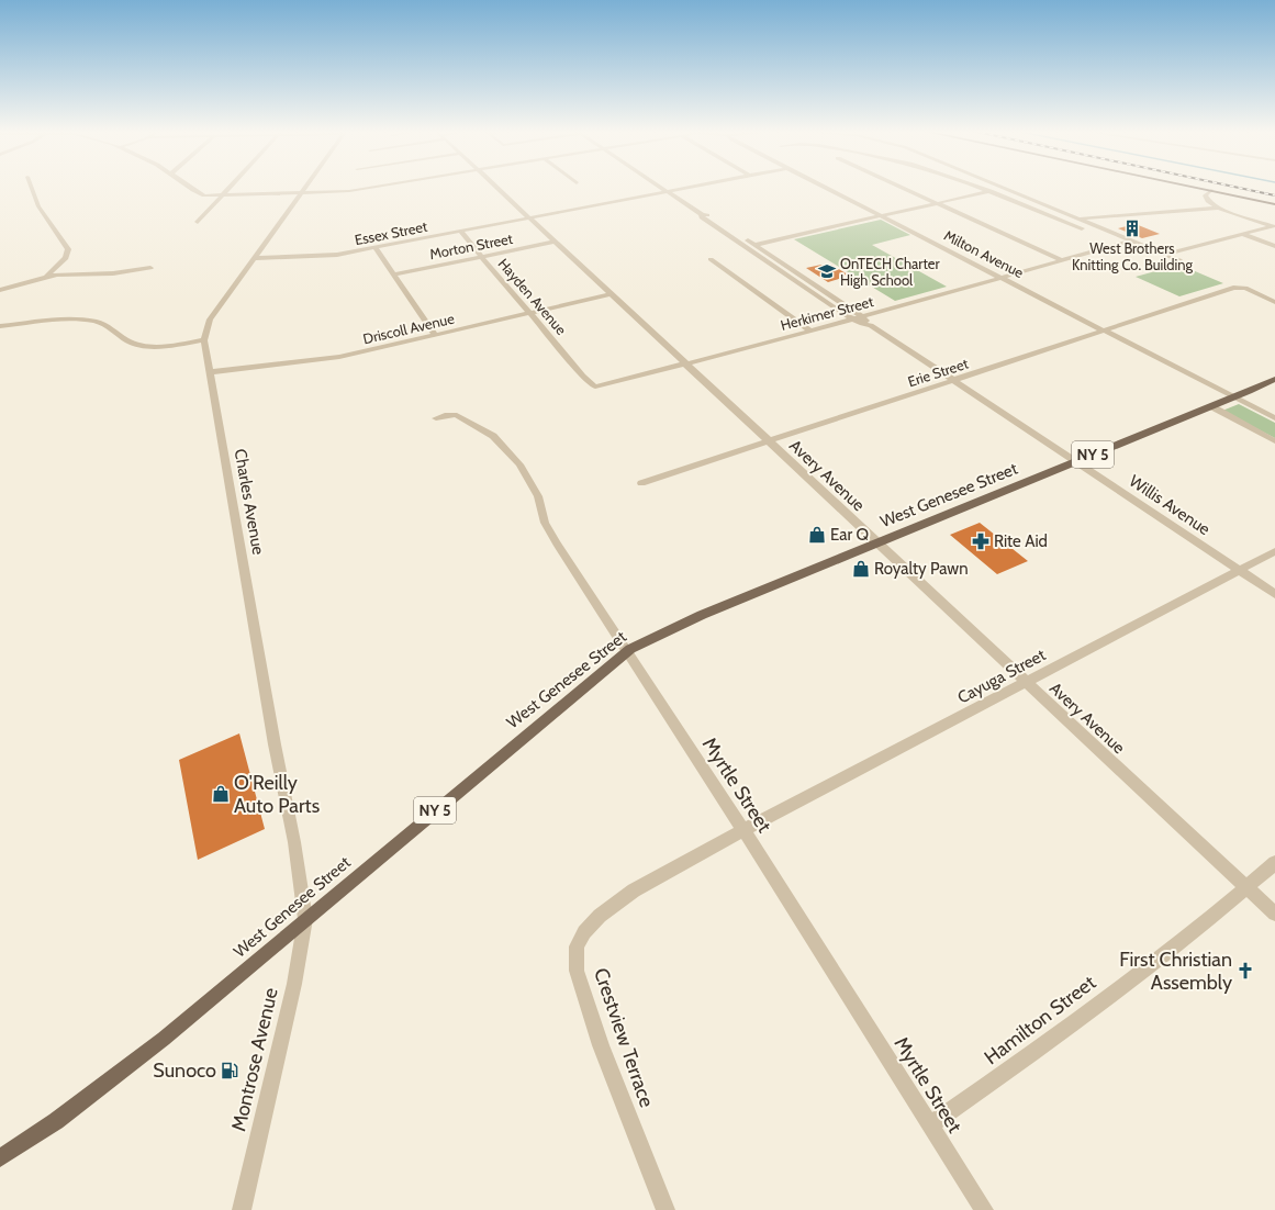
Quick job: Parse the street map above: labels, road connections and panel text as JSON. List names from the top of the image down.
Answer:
{
  "streets": {
    "main road": ["NY 5", "West Genesee Street"],
    "street": [
      "Essex Street",
      "Morton Street",
      "Milton Avenue",
      "Hayden Avenue",
      "Herkimer Street",
      "Driscoll Avenue",
      "Erie Street",
      "Avery Avenue",
      "Charles Avenue",
      "Willis Avenue",
      "Cayuga Street",
      "Myrtle Street",
      "Hamilton Street",
      "Crestview Terrace",
      "Montrose Avenue"
    ]
  },
  "crossings": [
    ["Essex Street", "Hayden Avenue"],
    ["Essex Street", "Avery Avenue"],
    ["Essex Street", "Charles Avenue"],
    ["Essex Street", "Willis Avenue"],
    ["Morton Street", "Hayden Avenue"],
    ["Morton Street", "Avery Avenue"],
    ["Milton Avenue", "Herkimer Street"],
    ["Milton Avenue", "Erie Street"],
    ["Milton Avenue", "West Genesee Street"],
    ["Hayden Avenue", "Herkimer Street"],
    ["Hayden Avenue", "Driscoll Avenue"],
    ["Herkimer Street", "Avery Avenue"],
    ["Herkimer Street", "Willis Avenue"],
    ["Driscoll Avenue", "Avery Avenue"],
    ["Driscoll Avenue", "Charles Avenue"],
    ["Erie Street", "Avery Avenue"],
    ["Erie Street", "Willis Avenue"],
    ["Avery Avenue", "West Genesee Street"],
    ["Avery Avenue", "Cayuga Street"],
    ["Avery Avenue", "Hamilton Street"],
    ["West Genesee Street", "Charles Avenue"],
    ["West Genesee Street", "Willis Avenue"],
    ["West Genesee Street", "Myrtle Street"],
    ["West Genesee Street", "Montrose Avenue"],
    ["Charles Avenue", "Montrose Avenue"],
    ["Willis Avenue", "Cayuga Street"],
    ["Cayuga Street", "Myrtle Street"],
    ["Cayuga Street", "Crestview Terrace"],
    ["Myrtle Street", "Hamilton Street"],
    ["Myrtle Street", "Crestview Terrace"]
  ],
  "places": {
    "building": ["West Brothers Knitting Co. Building"],
    "school or university": ["OnTECH Charter High School"],
    "shop": ["Ear Q", "Royalty Pawn", "O'Reilly Auto Parts"],
    "pharmacy": ["Rite Aid"],
    "church": ["First Christian Assembly"],
    "fuel station": ["Sunoco"]
  }
}
